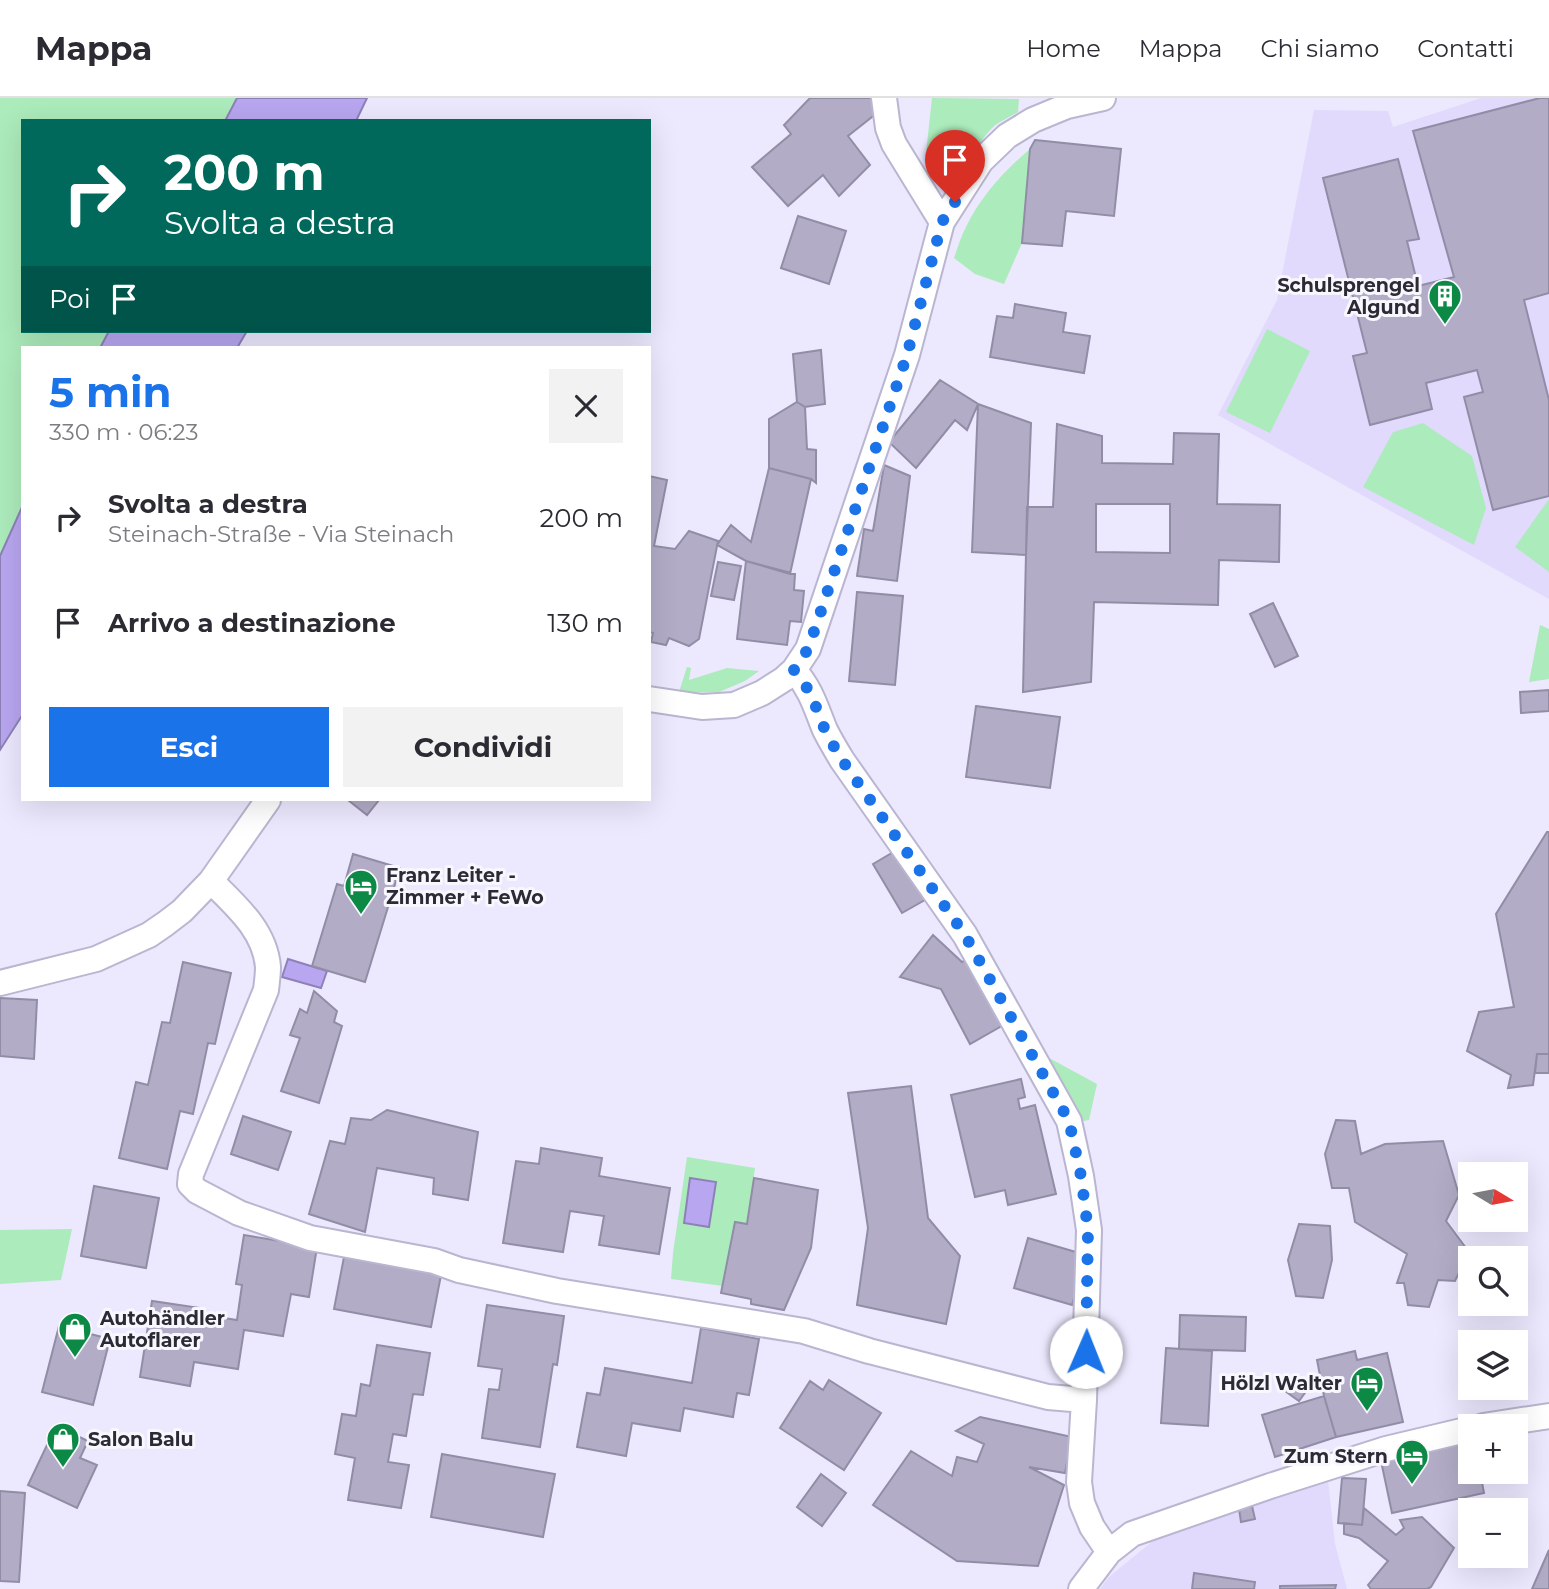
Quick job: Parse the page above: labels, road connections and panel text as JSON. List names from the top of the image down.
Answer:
{
  "places": {
    "building": ["Schulsprengel Algund"],
    "hotel": ["Franz Leiter - Zimmer + FeWo", "Hölzl Walter", "Zum Stern"],
    "shop": ["Autohändler Autoflarer", "Salon Balu"]
  },
  "north": "right",
  "page": {
    "header": "Mappa",
    "nav": [
      "Home",
      "Mappa",
      "Chi siamo",
      "Contatti"
    ],
    "turn": ["200 m", "Svolta a destra"],
    "then": "Poi",
    "heading": ["5 min", "330 m · 06:23"],
    "list": [
      {
        "name": "Svolta a destra",
        "note": "Steinach-Straße - Via Steinach",
        "value": "200 m"
      },
      {
        "name": "Arrivo a destinazione",
        "value": "130 m"
      }
    ],
    "buttons": ["Esci", "Condividi"],
    "map_buttons": ["+", "−"]
  }
}
